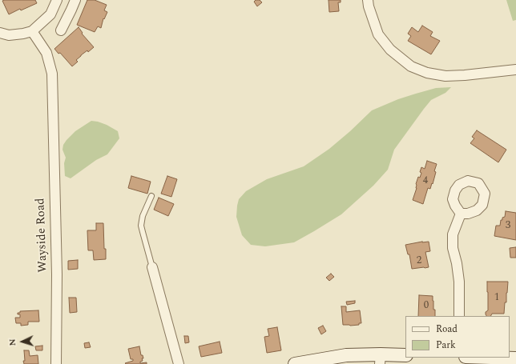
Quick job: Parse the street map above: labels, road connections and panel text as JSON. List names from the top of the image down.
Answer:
{
  "streets": {
    "street": ["Wayside Road"]
  },
  "house_numbers": [
    "4",
    "3",
    "2",
    "1",
    "0"
  ],
  "legend": ["Road", "Park"],
  "north": "left"
}
